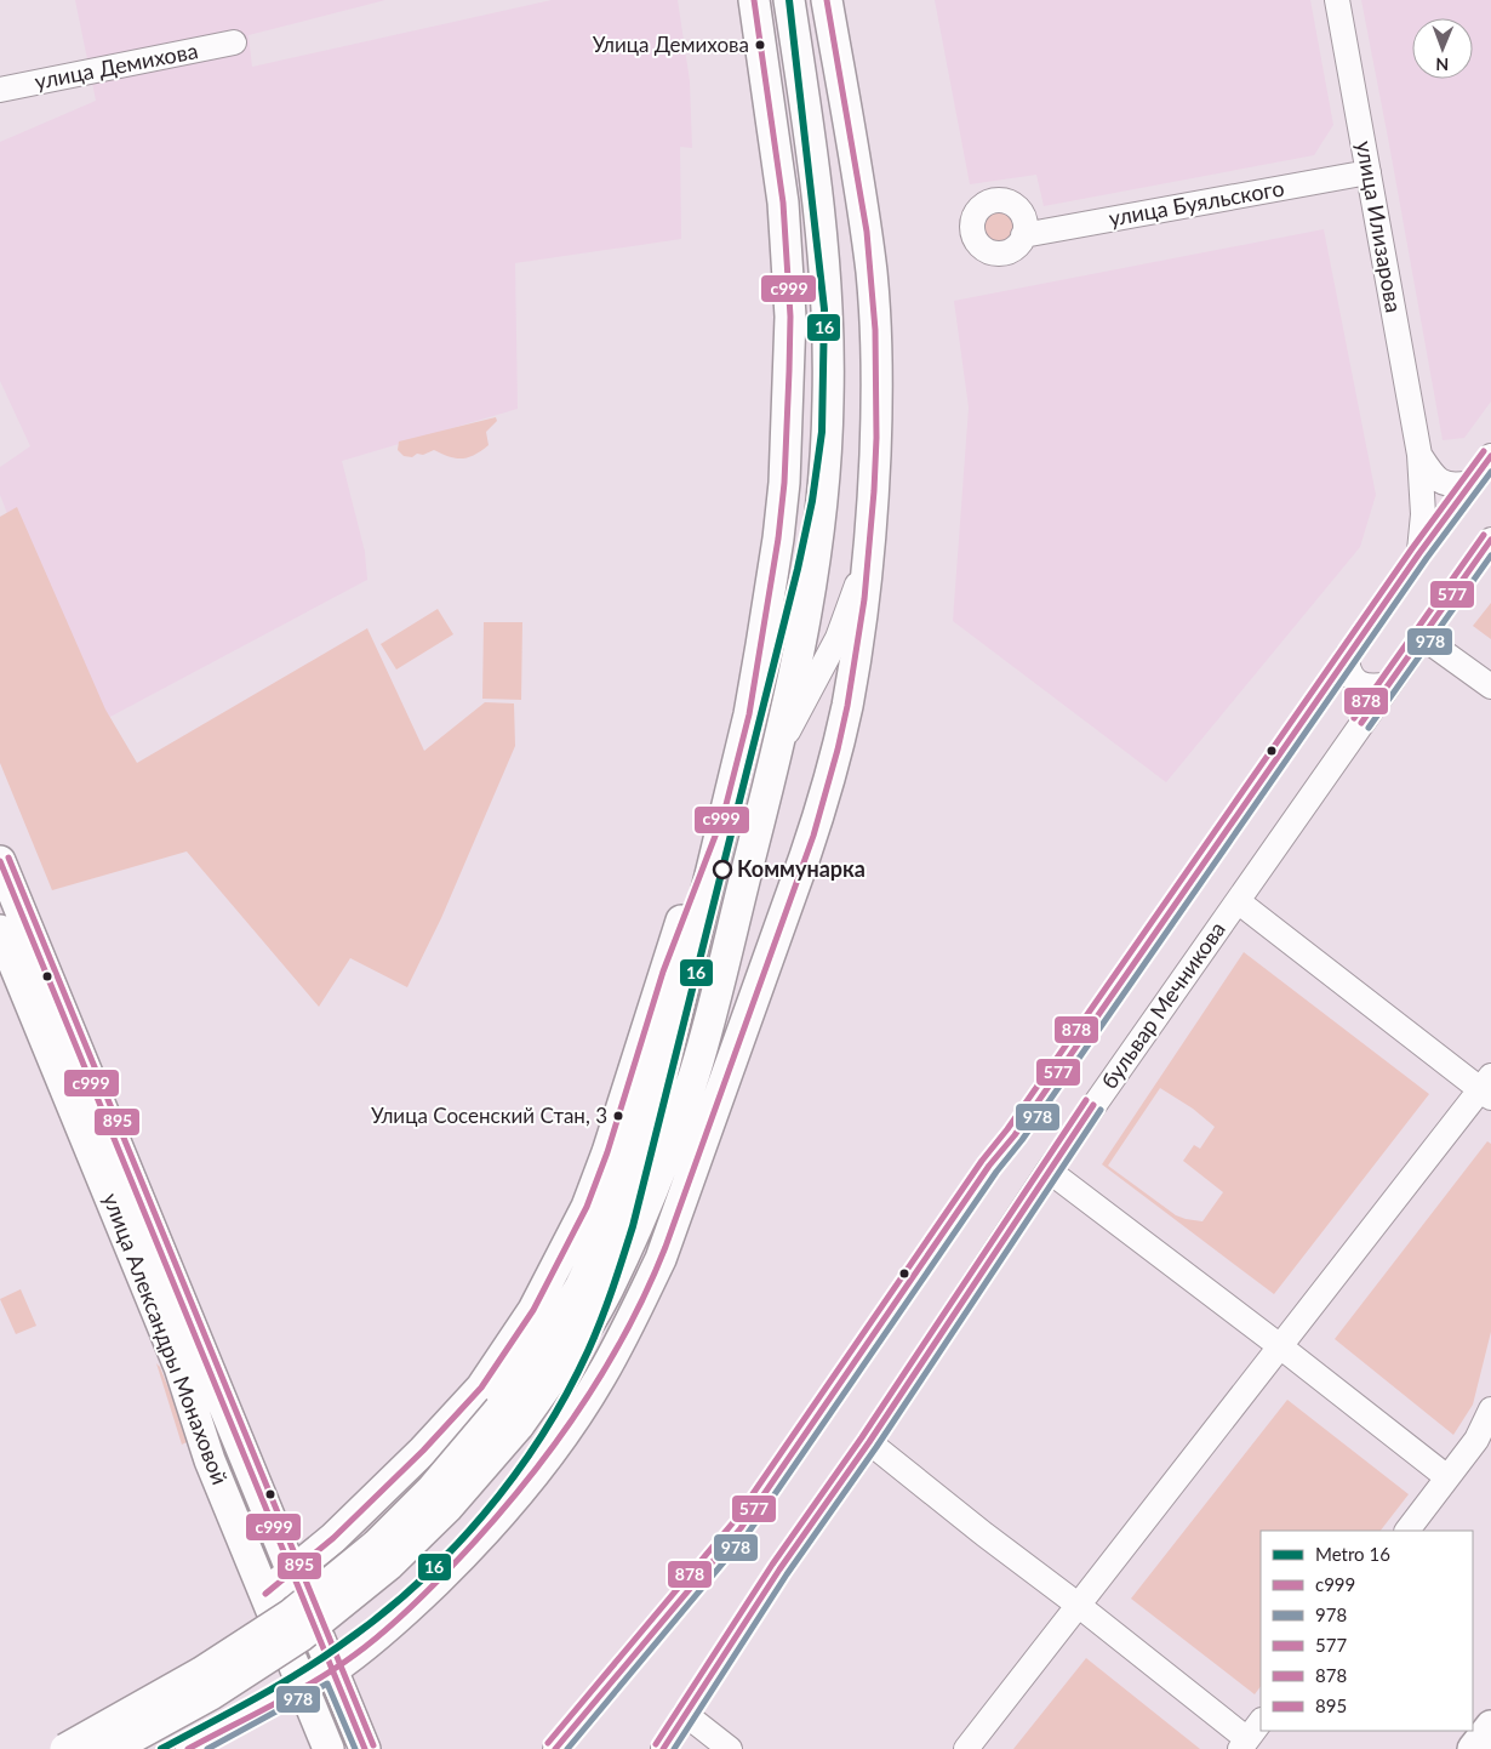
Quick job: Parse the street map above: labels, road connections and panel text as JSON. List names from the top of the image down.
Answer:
{
  "streets": {
    "main road": ["улица Александры Монаховой"],
    "street": [
      "улица Демихова",
      "улица Буяльского",
      "улица Илизарова",
      "бульвар Мечникова"
    ]
  },
  "crossings": [
    ["улица Буяльского", "улица Илизарова"]
  ],
  "places": ["Улица Демихова", "Коммунарка", "Улица Сосенский Стан, 3"],
  "lines": [
    "metro line 16",
    "transit line с999",
    "transit line 878",
    "transit line 577",
    "transit line 978",
    "transit line 895"
  ],
  "legend": [
    "Metro 16",
    "с999",
    "978",
    "577",
    "878",
    "895"
  ],
  "north": "bottom"
}
